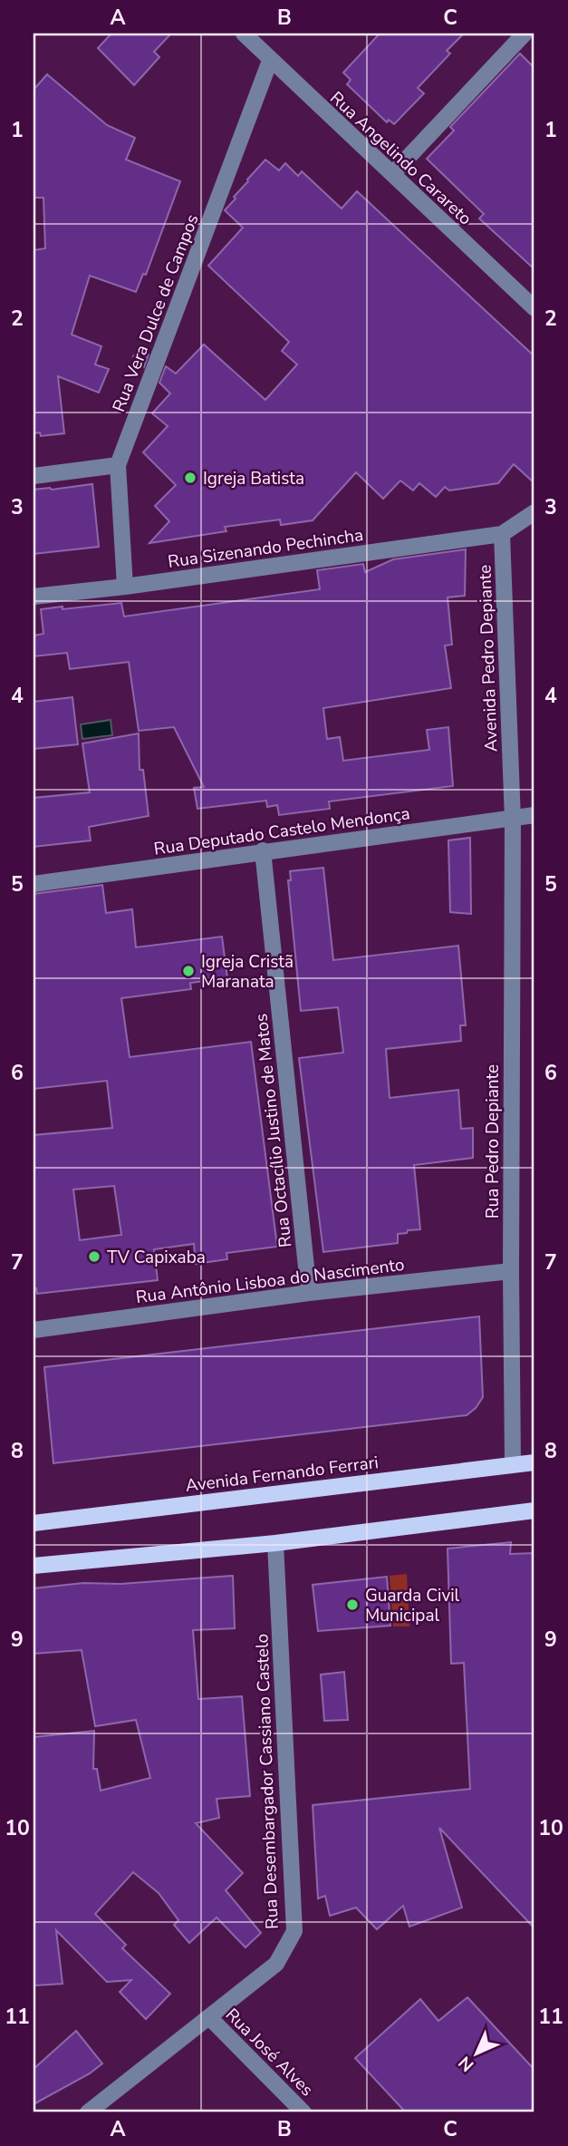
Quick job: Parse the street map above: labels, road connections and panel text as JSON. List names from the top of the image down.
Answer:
{
  "streets": {
    "main road": ["Avenida Fernando Ferrari"],
    "street": [
      "Rua Angelindo Carareto",
      "Rua Vera Dulce de Campos",
      "Rua Sizenando Pechincha",
      "Avenida Pedro Depiante",
      "Rua Deputado Castelo Mendonça",
      "Rua Octacílio Justino de Matos",
      "Rua Pedro Depiante",
      "Rua Antônio Lisboa do Nascimento",
      "Rua Desembargador Cassiano Castelo",
      "Rua José Alves"
    ]
  },
  "crossings": [
    ["Rua Angelindo Carareto", "Rua Vera Dulce de Campos"],
    ["Rua Vera Dulce de Campos", "Rua Sizenando Pechincha"],
    ["Rua Sizenando Pechincha", "Avenida Pedro Depiante"],
    ["Avenida Pedro Depiante", "Rua Deputado Castelo Mendonça"],
    ["Avenida Pedro Depiante", "Rua Pedro Depiante"],
    ["Rua Deputado Castelo Mendonça", "Rua Octacílio Justino de Matos"],
    ["Rua Deputado Castelo Mendonça", "Rua Pedro Depiante"],
    ["Rua Octacílio Justino de Matos", "Rua Antônio Lisboa do Nascimento"],
    ["Rua Pedro Depiante", "Rua Antônio Lisboa do Nascimento"],
    ["Rua Pedro Depiante", "Avenida Fernando Ferrari"],
    ["Rua Desembargador Cassiano Castelo", "Rua José Alves"]
  ],
  "places": [
    "Igreja Batista",
    "Igreja Cristã Maranata",
    "TV Capixaba",
    "Guarda Civil Municipal"
  ],
  "north": "bottom left",
  "grid": {
    "columns": ["A", "B", "C"],
    "rows": [
      "1",
      "2",
      "3",
      "4",
      "5",
      "6",
      "7",
      "8",
      "9",
      "10",
      "11"
    ]
  }
}
